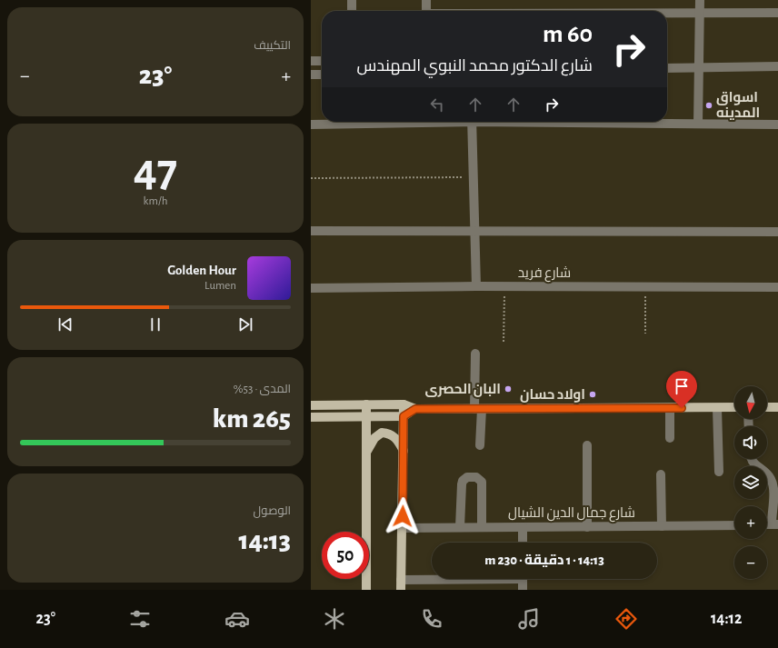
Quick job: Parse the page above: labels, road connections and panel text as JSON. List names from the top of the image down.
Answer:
{
  "streets": {
    "street": ["شارع فريد", "شارع جمال الدين الشيال"]
  },
  "places": ["اسواق المدينه", "البان الحصرى", "اولاد حسان"],
  "north": "bottom",
  "page": {
    "tile": [
      "التكييف",
      ["47", "km/h"],
      ["المدى · 53%", "265 km"],
      ["الوصول", "14:13"]
    ],
    "turn": ["60 m", "شارع الدكتور محمد النبوي المهندس"],
    "heat": ["−", "23°", "+"],
    "song": ["Golden Hour", "Lumen"],
    "map_buttons": ["+", "−"],
    "limit": "50",
    "trip": "14:13 · 1 دقيقة · 230 m",
    "tabs": ["14:12", "23°"]
  }
}
